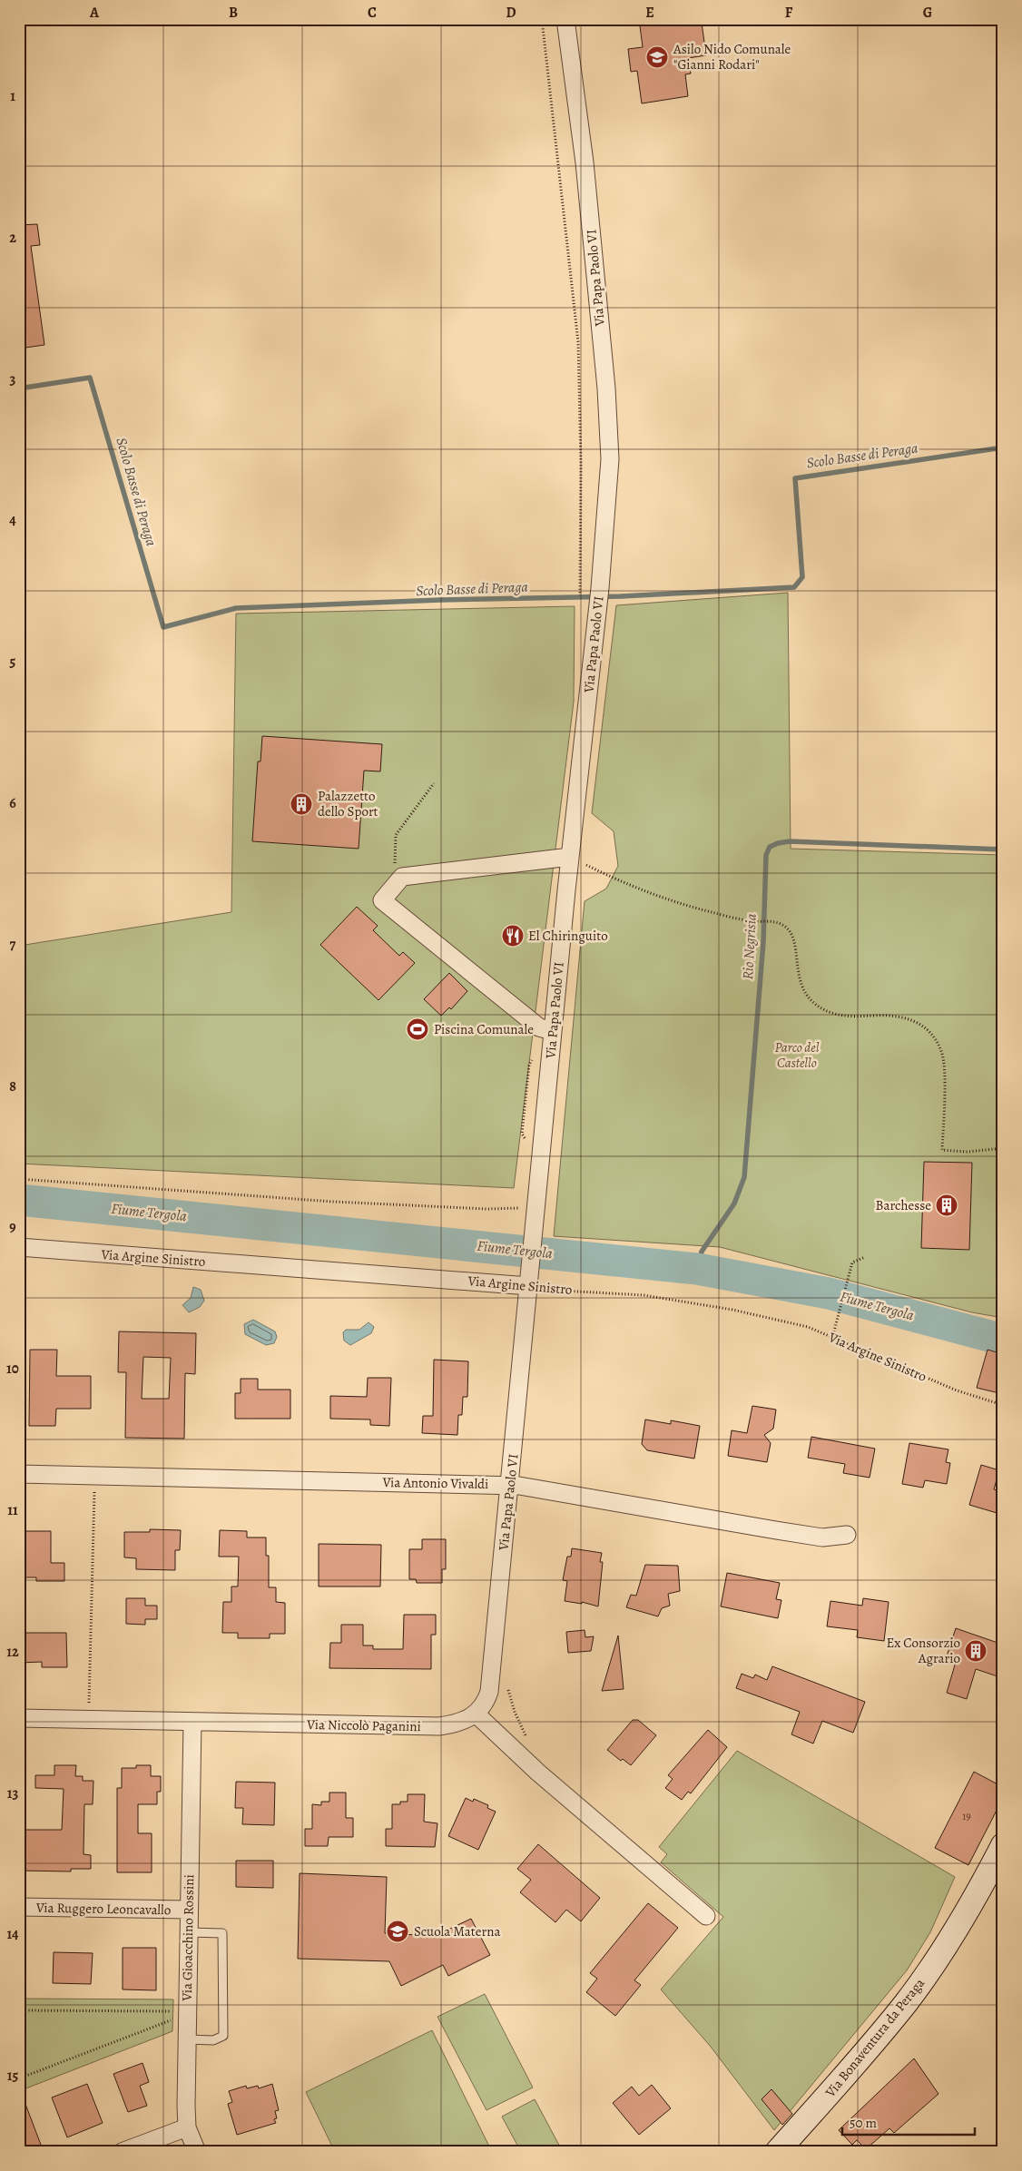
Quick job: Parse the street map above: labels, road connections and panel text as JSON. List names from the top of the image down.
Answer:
{
  "streets": {
    "main road": ["Via Bonaventura da Peraga"],
    "street": [
      "Via Papa Paolo VI",
      "Via Argine Sinistro",
      "Via Antonio Vivaldi",
      "Via Niccolò Paganini",
      "Via Ruggero Leoncavallo",
      "Via Gioacchino Rossini"
    ]
  },
  "crossings": [
    ["Via Papa Paolo VI", "Via Argine Sinistro"],
    ["Via Papa Paolo VI", "Via Antonio Vivaldi"],
    ["Via Papa Paolo VI", "Via Niccolò Paganini"],
    ["Via Niccolò Paganini", "Via Gioacchino Rossini"],
    ["Via Ruggero Leoncavallo", "Via Gioacchino Rossini"]
  ],
  "water": ["Scolo Basse di Peraga", "Rio Negrisia", "Fiume Tergola"],
  "parks": ["Parco del Castello"],
  "places": {
    "school or university": ["Asilo Nido Comunale \"Gianni Rodari\"", "Scuola Materna"],
    "building": ["Palazzetto dello Sport", "Barchesse", "Ex Consorzio Agrario"],
    "restaurant": ["El Chiringuito"],
    "sports": ["Piscina Comunale"]
  },
  "house_numbers": ["19"],
  "scale_bar": "50 m",
  "grid": {
    "columns": [
      "A",
      "B",
      "C",
      "D",
      "E",
      "F",
      "G"
    ],
    "rows": [
      "1",
      "2",
      "3",
      "4",
      "5",
      "6",
      "7",
      "8",
      "9",
      "10",
      "11",
      "12",
      "13",
      "14",
      "15"
    ]
  }
}
